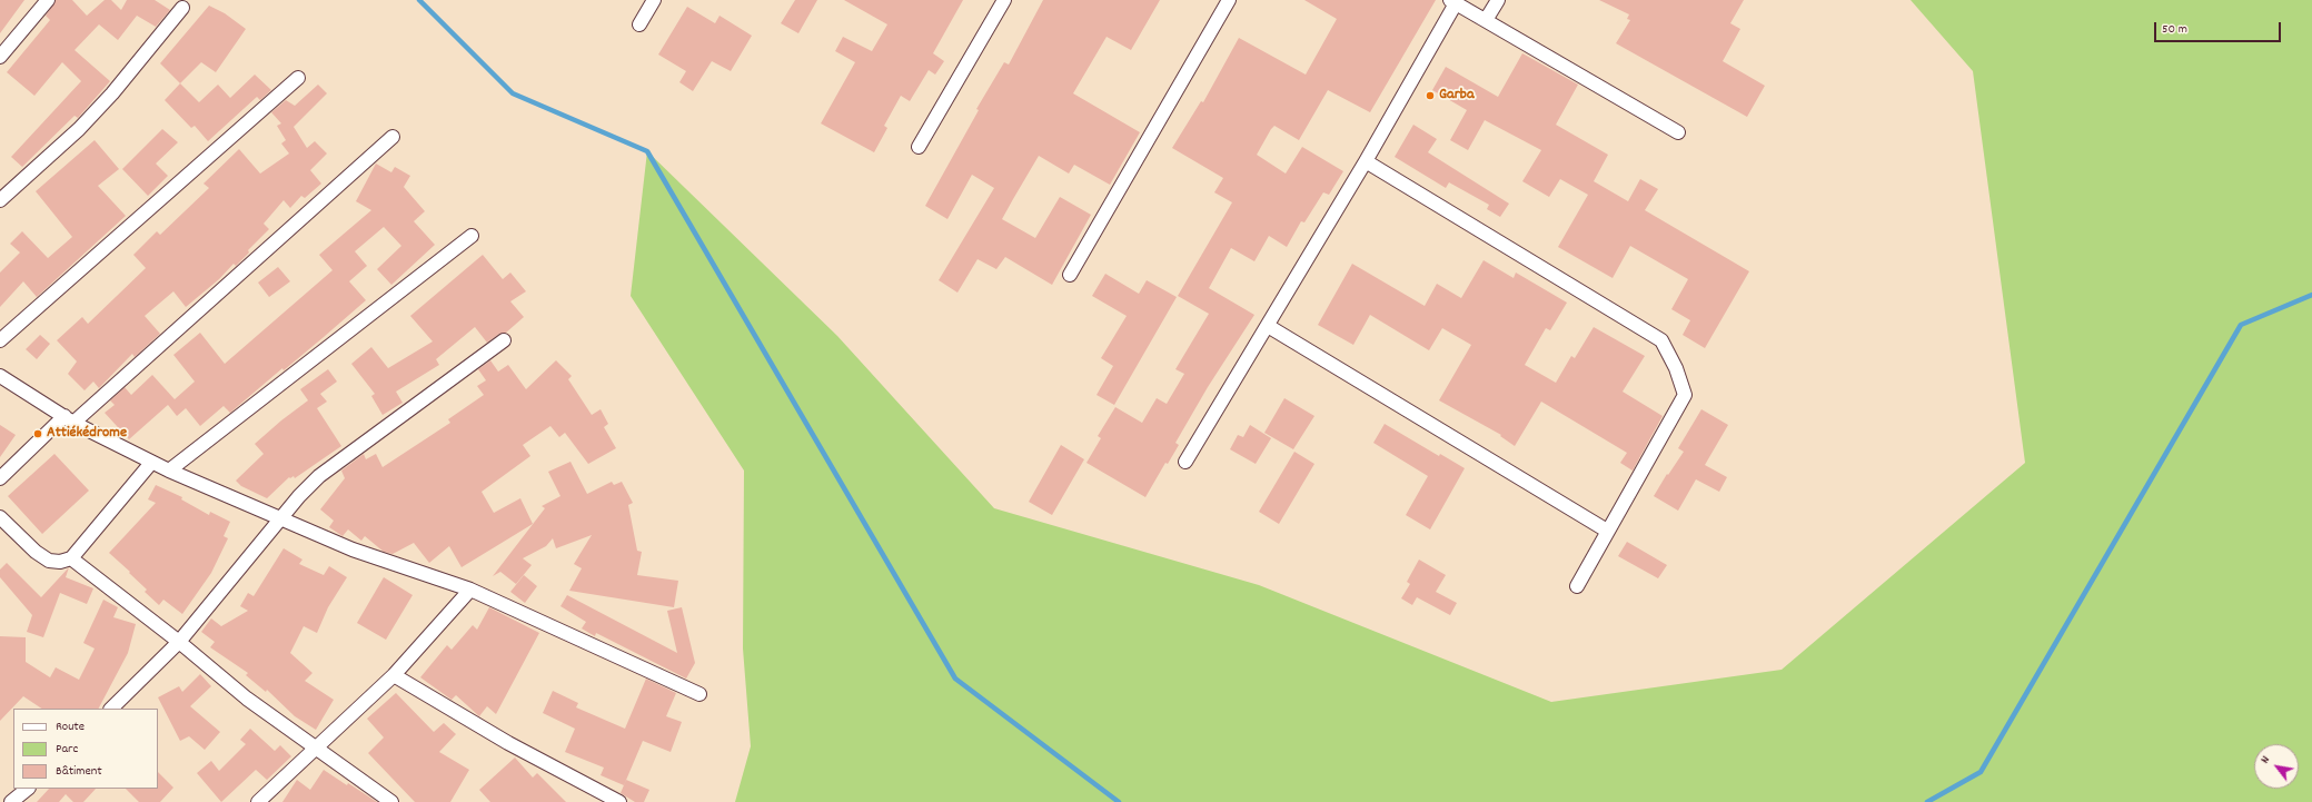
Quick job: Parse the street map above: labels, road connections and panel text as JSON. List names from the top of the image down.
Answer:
{
  "places": ["Garba", "Attiékédrome"],
  "legend": ["Route", "Parc", "Bâtiment"],
  "scale_bar": "50 m",
  "north": "top left"
}
